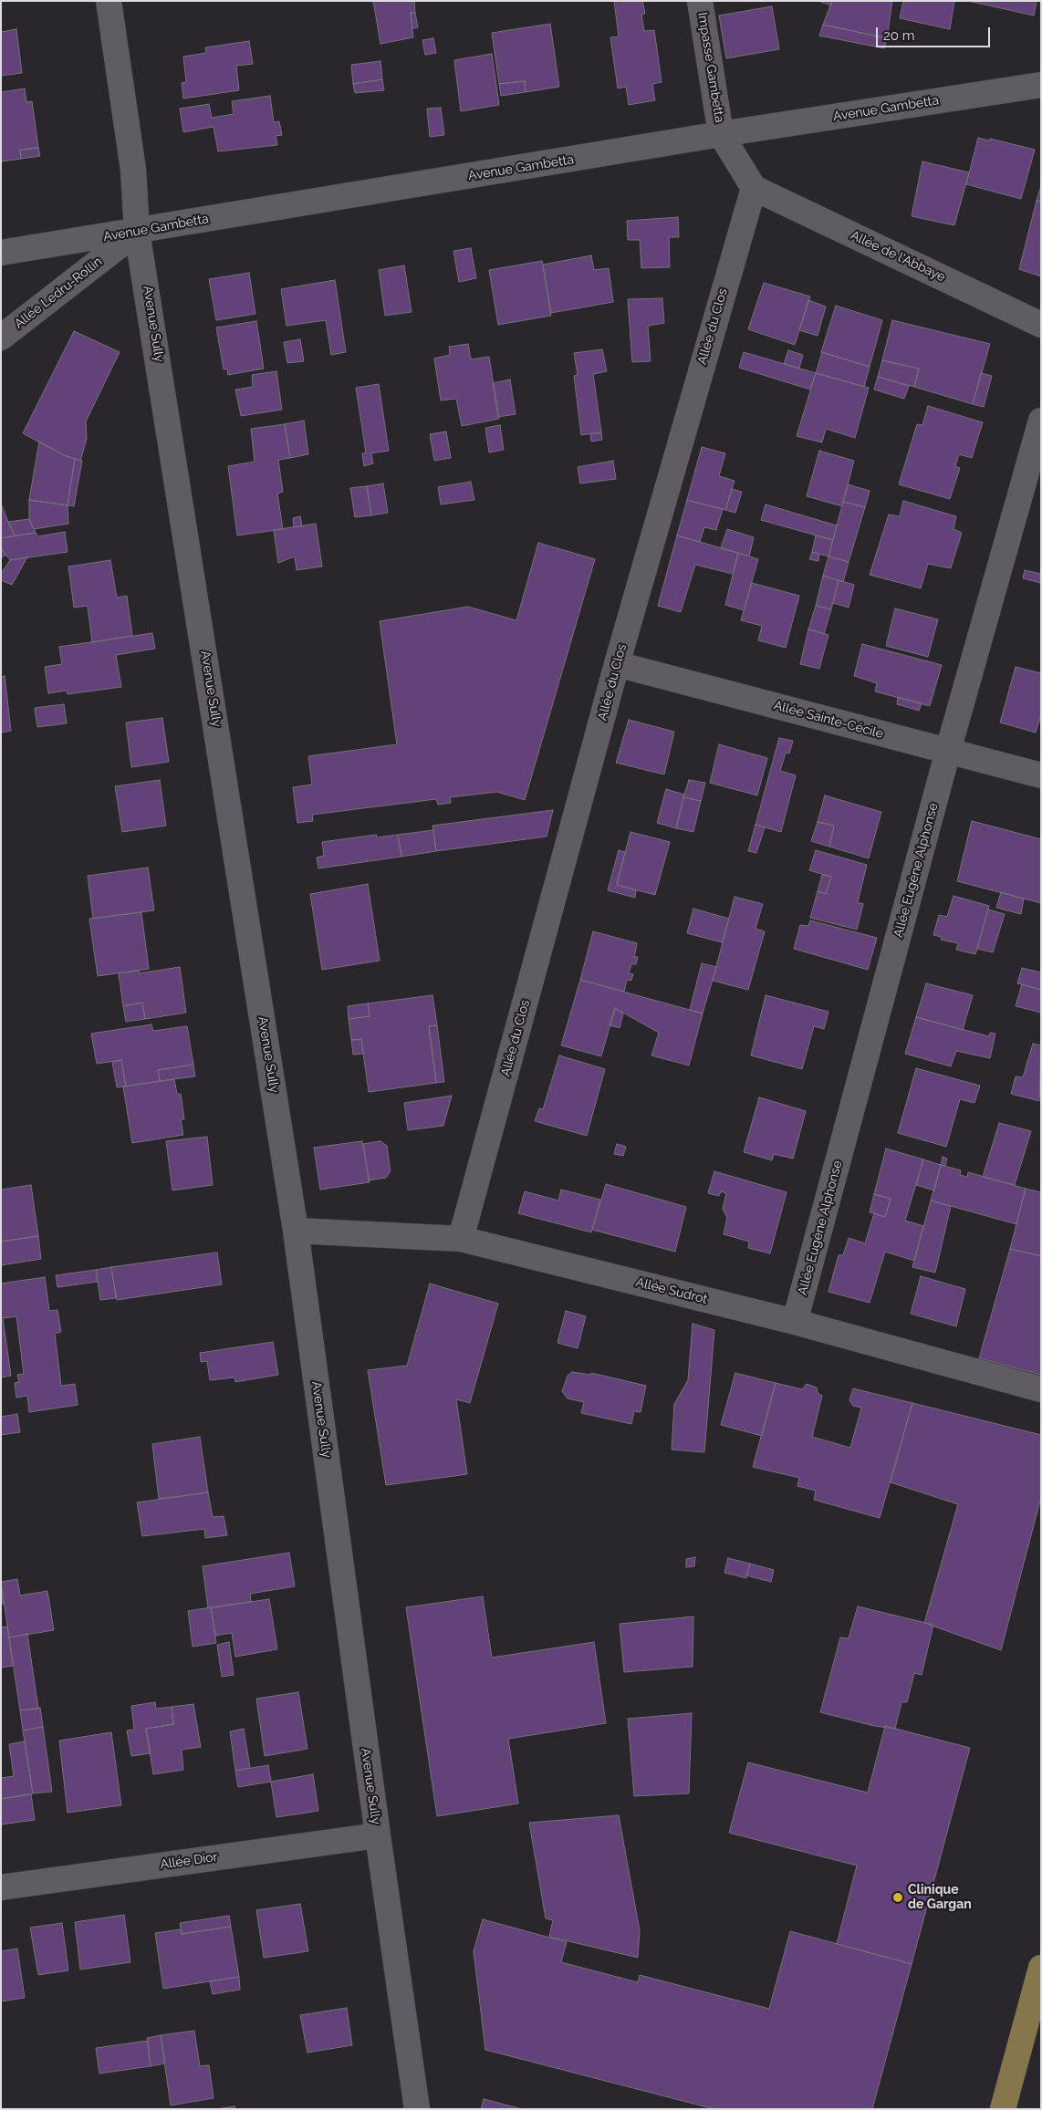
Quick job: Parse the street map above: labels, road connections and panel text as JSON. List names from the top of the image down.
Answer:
{
  "streets": {
    "street": [
      "Impasse Gambetta",
      "Avenue Gambetta",
      "Allée de l'Abbaye",
      "Allée Ledru-Rollin",
      "Avenue Sully",
      "Allée du Clos",
      "Allée Sainte-Cécile",
      "Allée Eugène Alphonse",
      "Allée Sudrot",
      "Allée Dior"
    ]
  },
  "crossings": [
    ["Impasse Gambetta", "Avenue Gambetta"],
    ["Avenue Gambetta", "Allée Ledru-Rollin"],
    ["Avenue Gambetta", "Avenue Sully"],
    ["Allée de l'Abbaye", "Allée du Clos"],
    ["Allée Ledru-Rollin", "Avenue Sully"],
    ["Avenue Sully", "Allée Sudrot"],
    ["Avenue Sully", "Allée Dior"],
    ["Allée du Clos", "Allée Sainte-Cécile"],
    ["Allée du Clos", "Allée Sudrot"],
    ["Allée Sainte-Cécile", "Allée Eugène Alphonse"],
    ["Allée Eugène Alphonse", "Allée Sudrot"]
  ],
  "places": ["Clinique de Gargan"],
  "scale_bar": "20 m"
}
